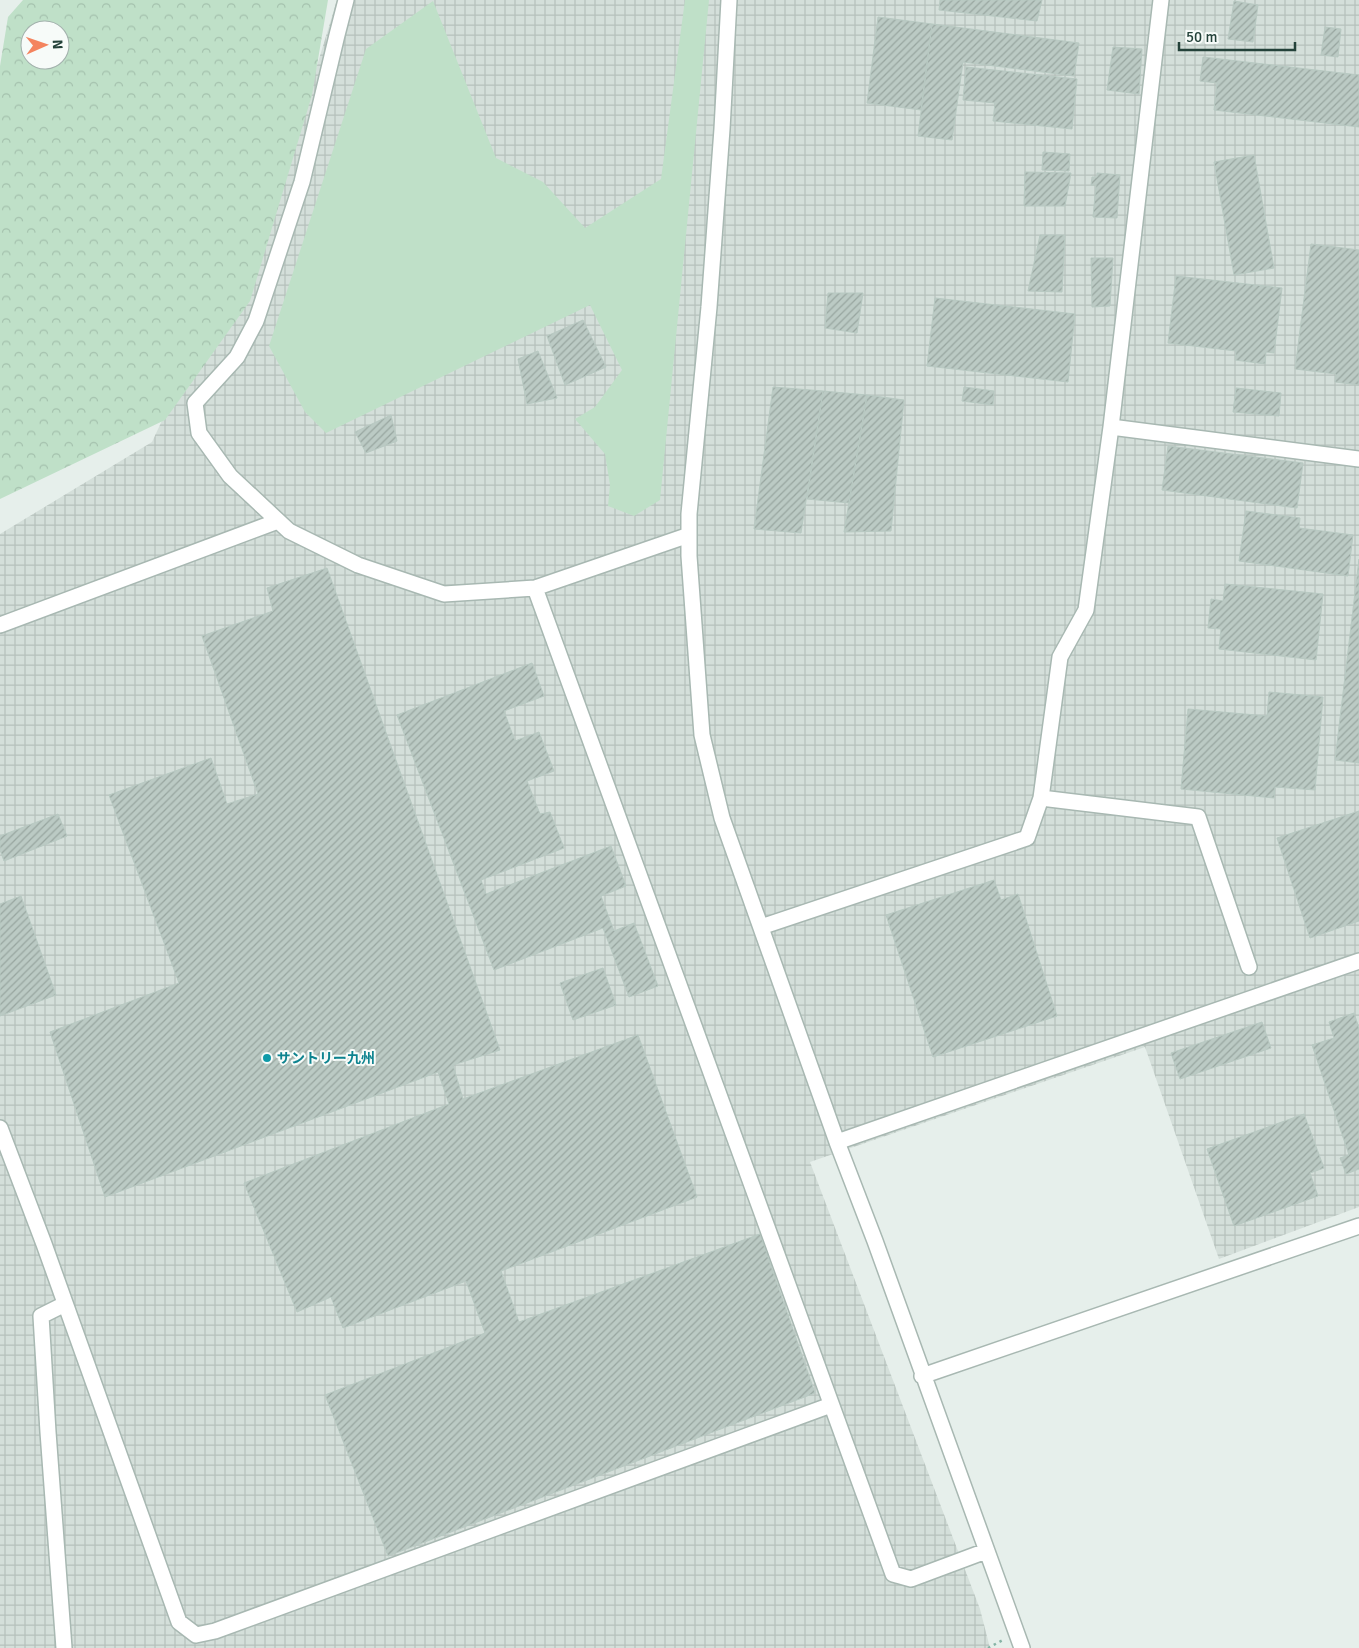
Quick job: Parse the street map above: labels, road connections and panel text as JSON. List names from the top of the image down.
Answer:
{
  "places": ["サントリー九州"],
  "scale_bar": "50 m",
  "north": "right"
}
